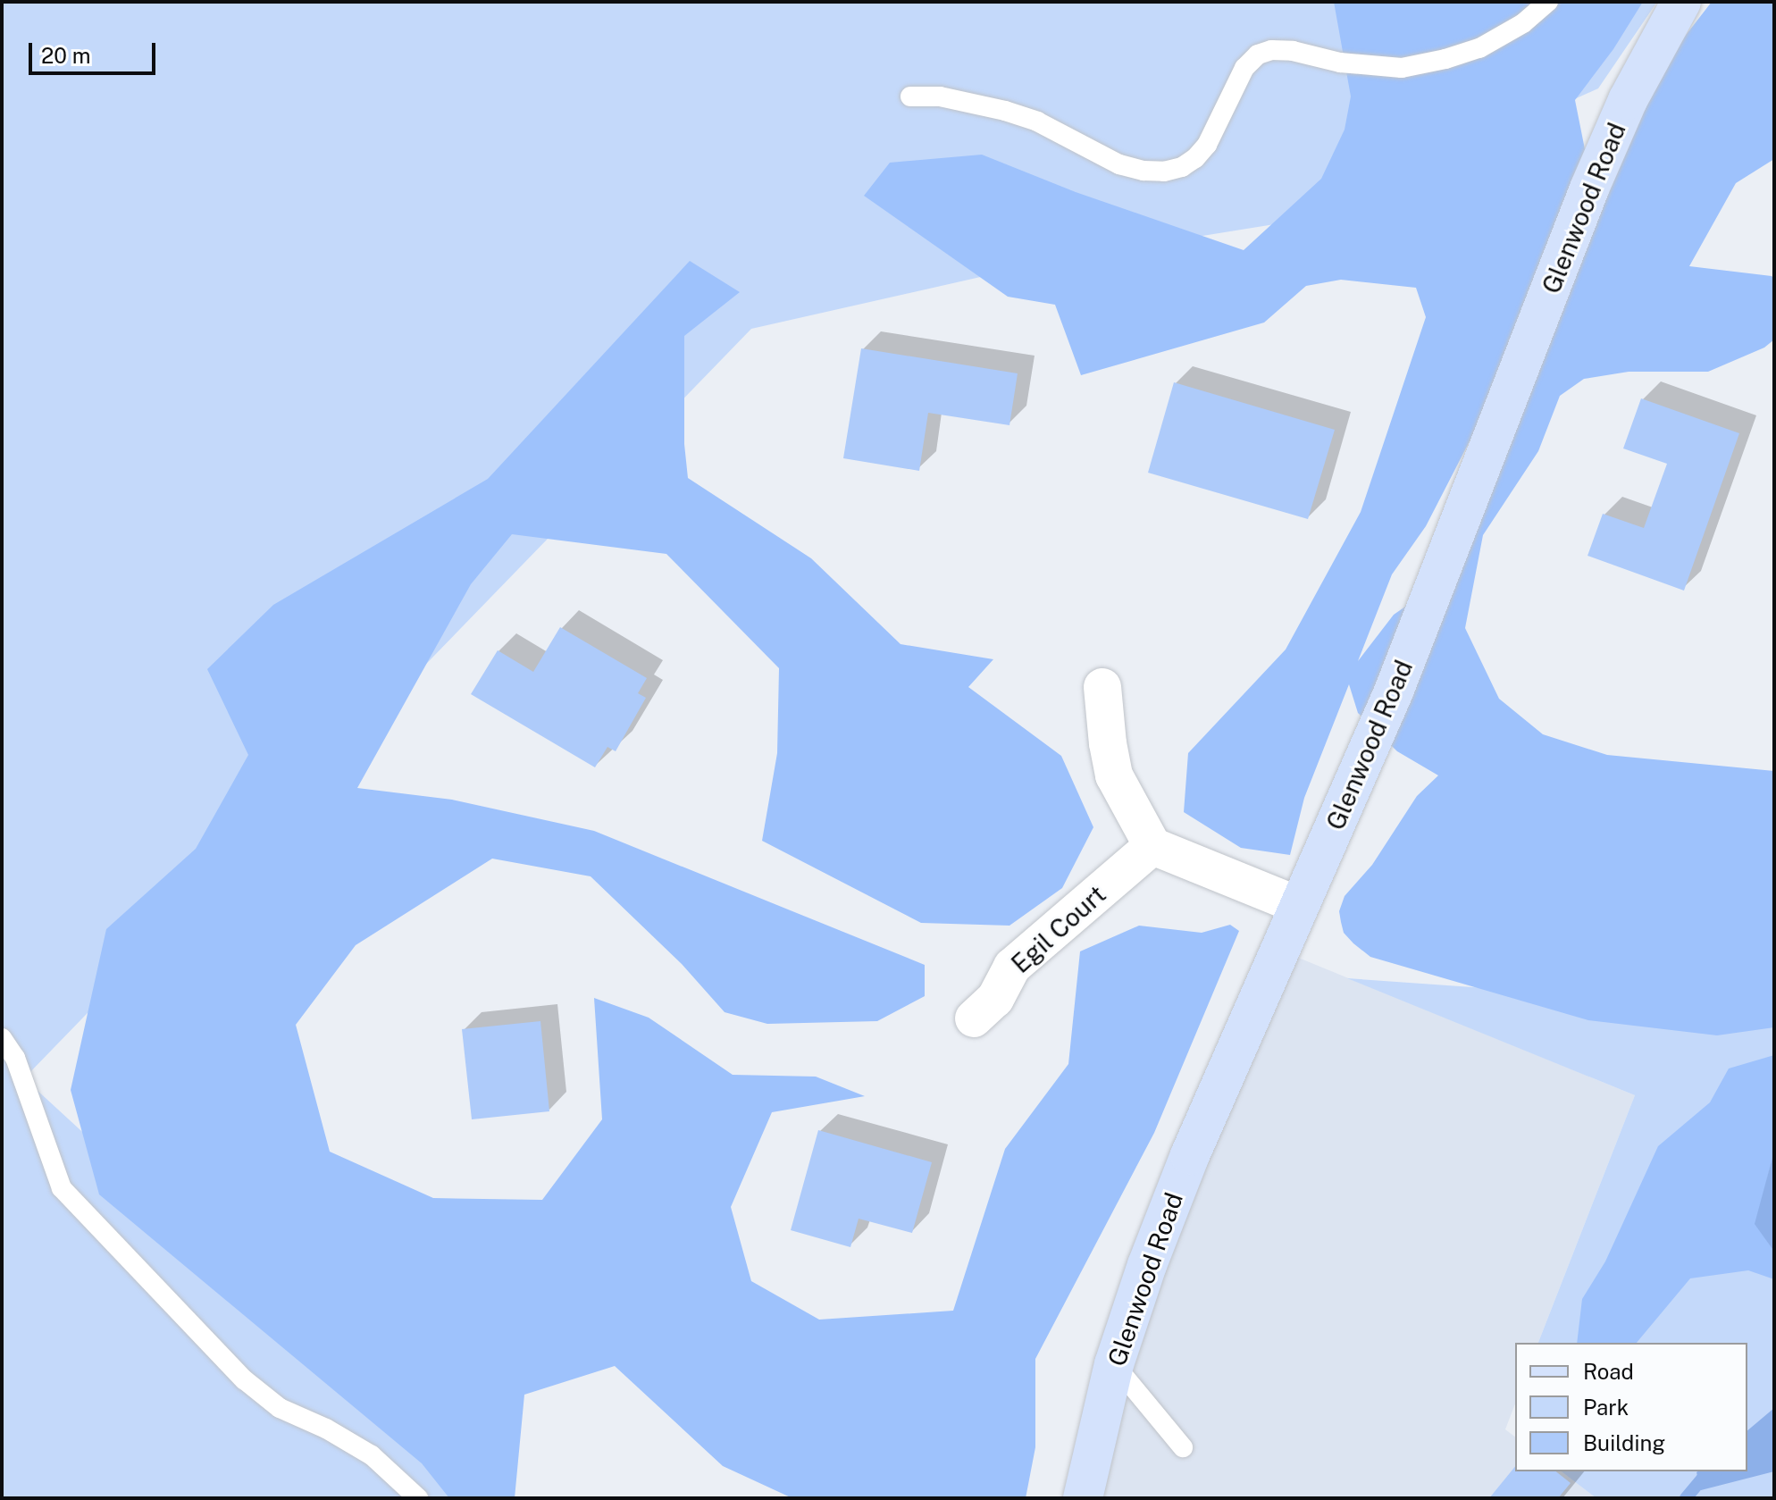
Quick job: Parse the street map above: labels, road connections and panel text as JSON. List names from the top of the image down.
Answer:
{
  "streets": {
    "main road": ["Glenwood Road"],
    "street": ["Egil Court"]
  },
  "legend": ["Road", "Park", "Building"],
  "scale_bar": "20 m"
}
